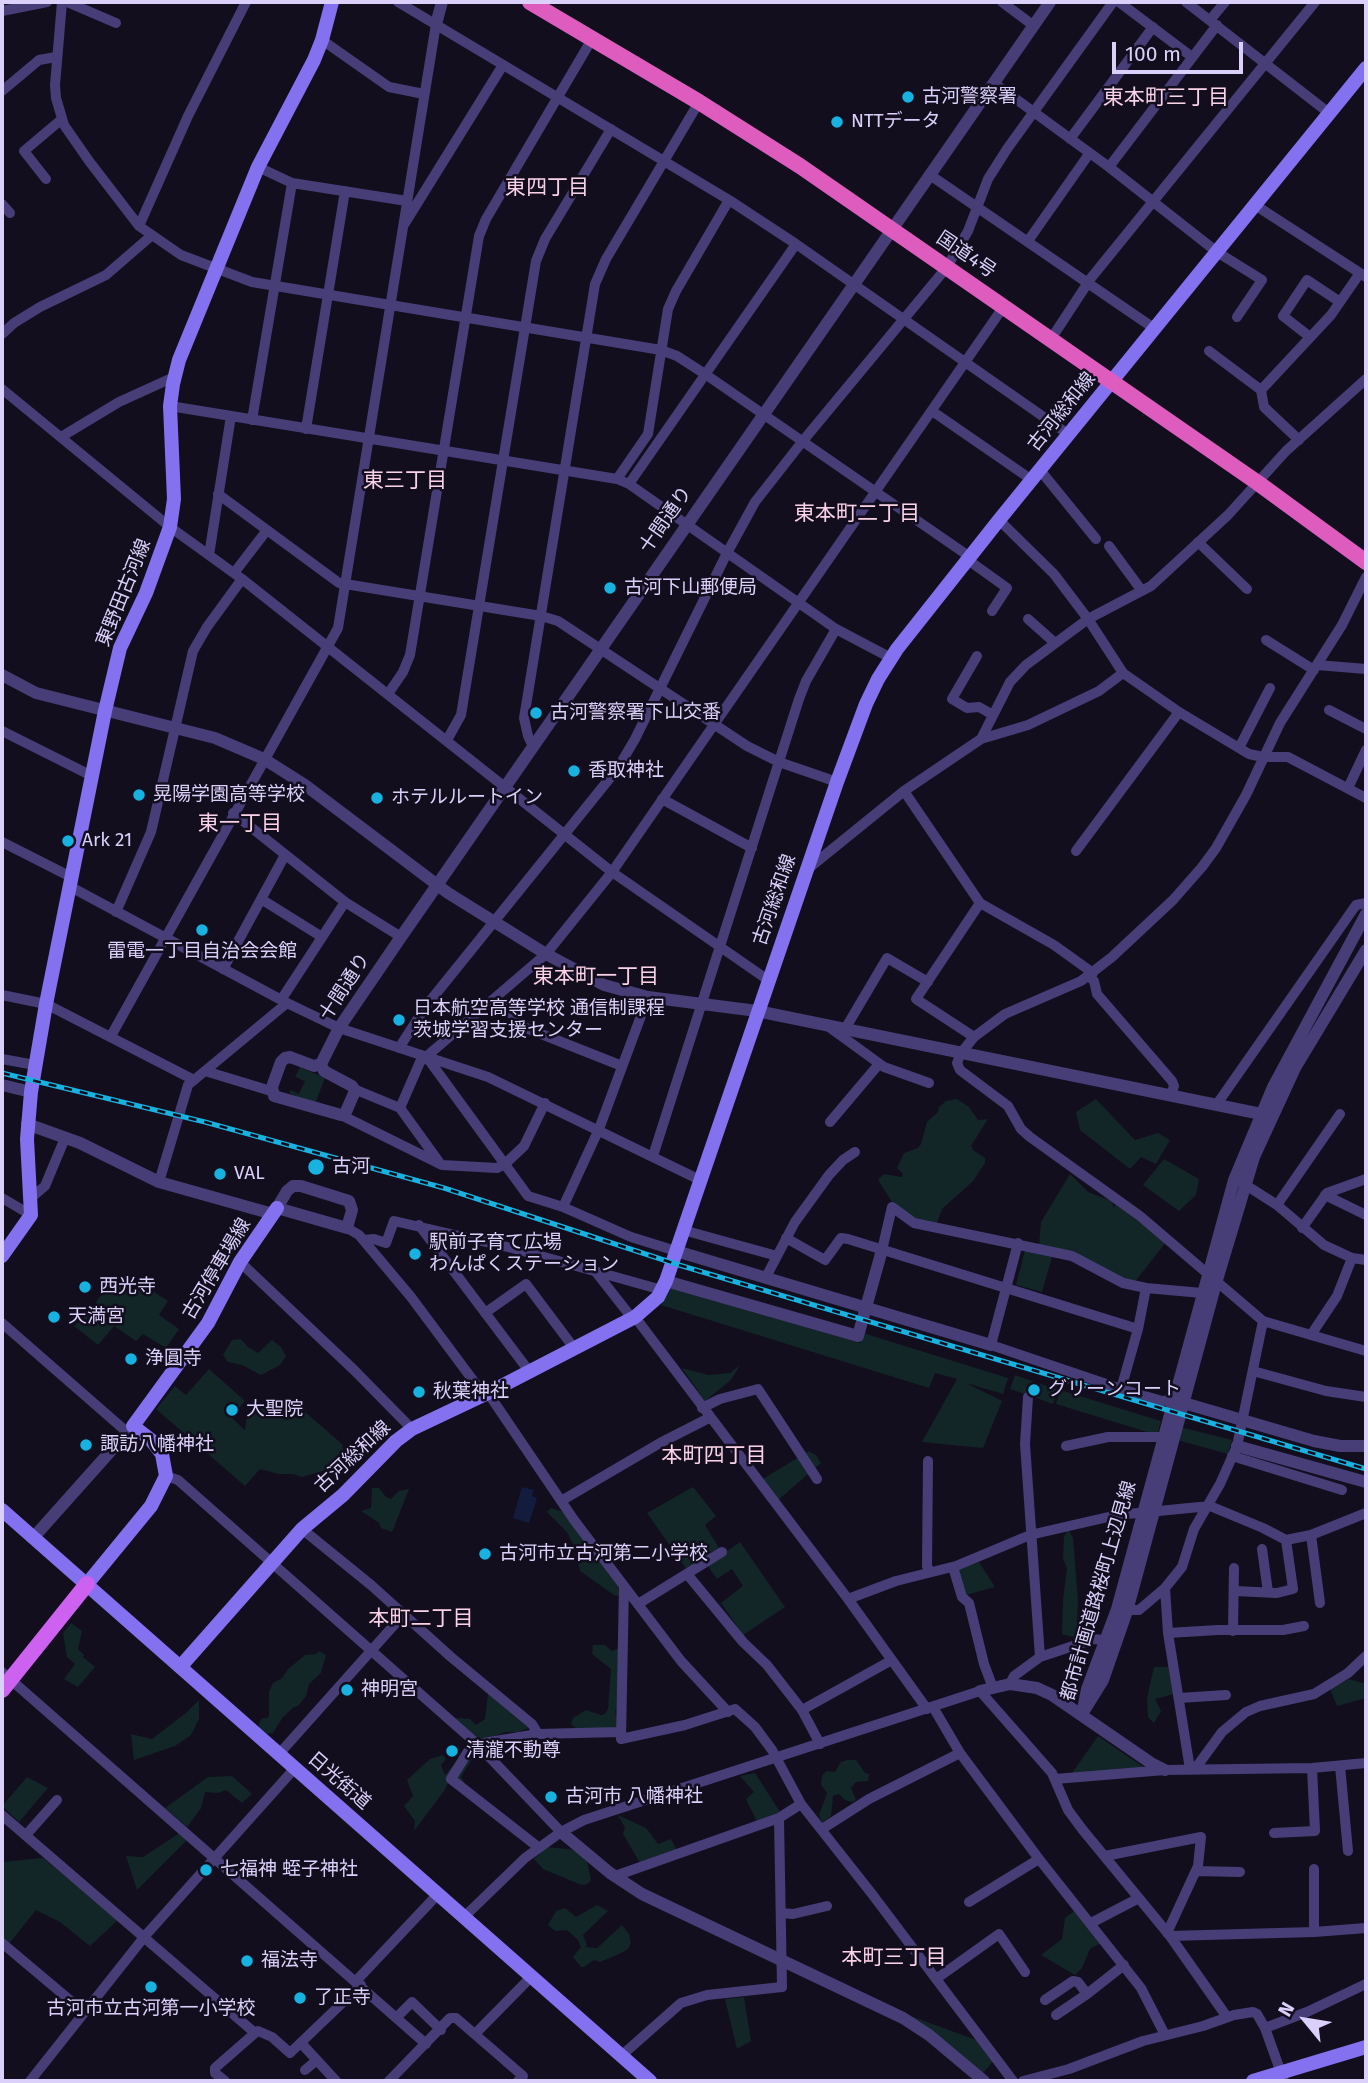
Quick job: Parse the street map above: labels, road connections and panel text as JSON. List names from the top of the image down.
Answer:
{
  "streets": {
    "highway": ["国道4号"],
    "main road": [
      "古河総和線",
      "東野田古河線",
      "古河停車場線",
      "日光街道"
    ],
    "street": ["十間通り", "都市計画道路桜町上辺見線"]
  },
  "crossings": [
    ["国道4号", "古河総和線"],
    ["国道4号", "十間通り"],
    ["古河総和線", "日光街道"]
  ],
  "districts": [
    "東本町三丁目",
    "東四丁目",
    "東三丁目",
    "東本町二丁目",
    "東一丁目",
    "東本町一丁目",
    "本町四丁目",
    "本町二丁目",
    "本町三丁目"
  ],
  "places": [
    "古河警察署",
    "NTTデータ",
    "古河下山郵便局",
    "古河警察署下山交番",
    "香取神社",
    "晃陽学園高等学校",
    "ホテルルートイン",
    "Ark 21",
    "雷電一丁目自治会会館",
    "日本航空高等学校 通信制課程 茨城学習支援センター",
    "古河",
    "VAL",
    "駅前子育て広場 わんぱくステーション",
    "西光寺",
    "天満宮",
    "浄圓寺",
    "グリーンコート",
    "秋葉神社",
    "大聖院",
    "諏訪八幡神社",
    "古河市立古河第二小学校",
    "神明宮",
    "清瀧不動尊",
    "古河市 八幡神社",
    "七福神 蛭子神社",
    "福法寺",
    "古河市立古河第一小学校",
    "了正寺"
  ],
  "scale_bar": "100 m",
  "north": "top left"
}
